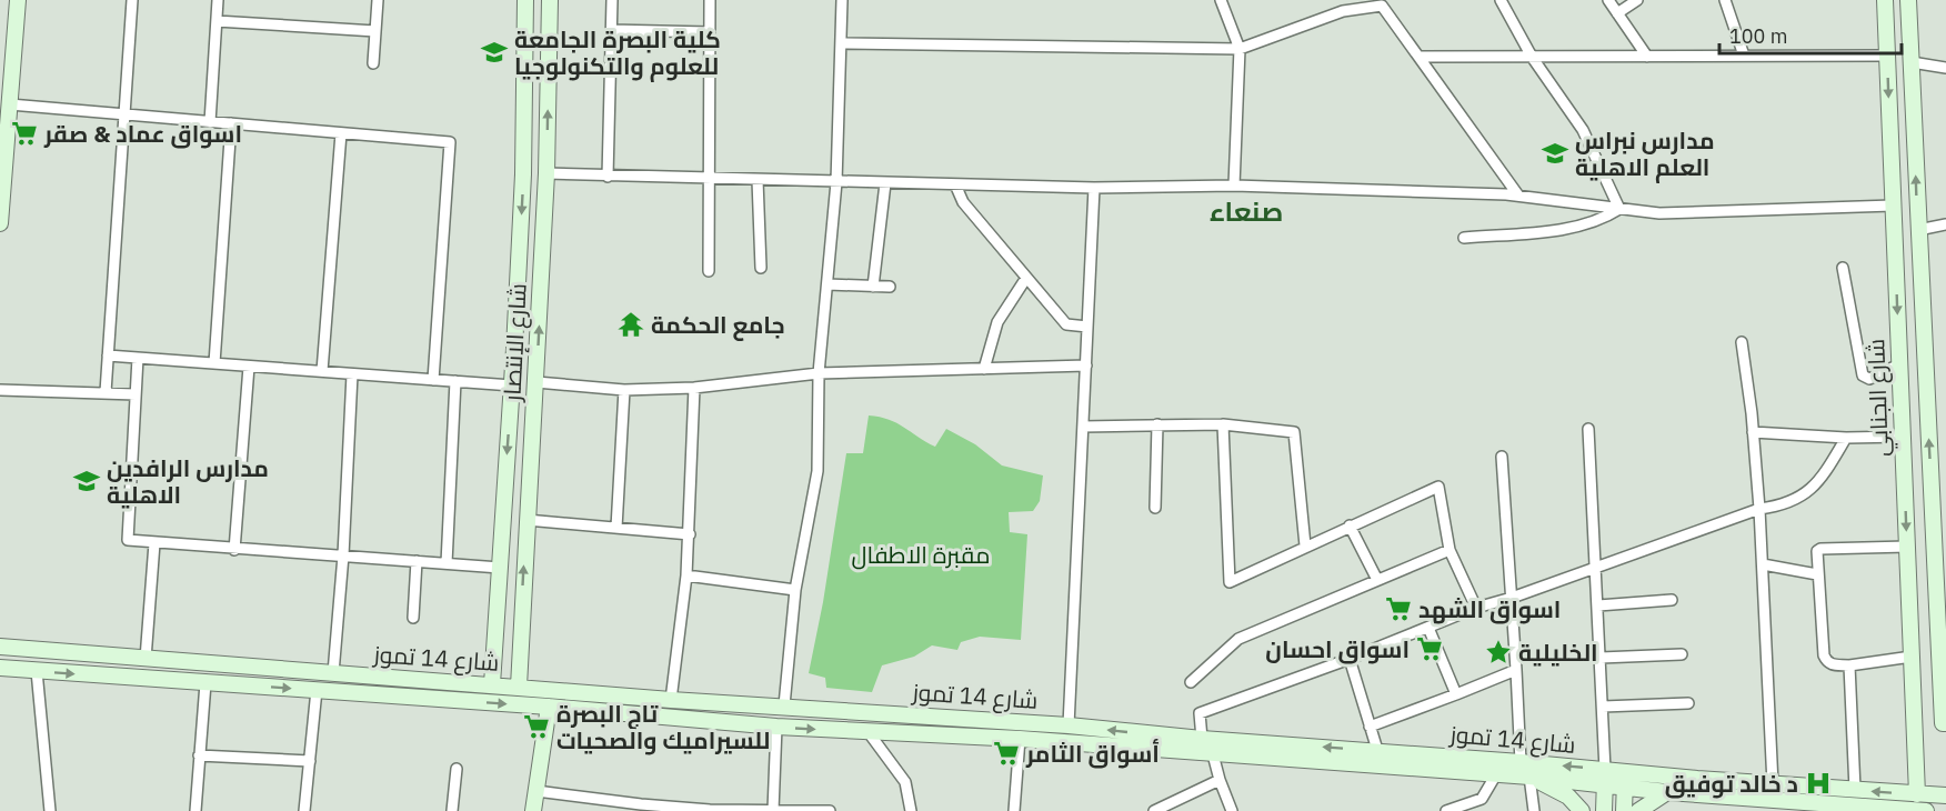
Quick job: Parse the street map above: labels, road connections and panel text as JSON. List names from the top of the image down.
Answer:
{
  "streets": {
    "main road": ["شارع الإنتصار", "شارع الجنابي", "شارع 14 تموز"]
  },
  "crossings": [
    ["شارع الإنتصار", "شارع 14 تموز"],
    ["شارع الجنابي", "شارع 14 تموز"]
  ],
  "districts": ["صنعاء"],
  "parks": ["مقبرة الاطفال"],
  "places": {
    "school or university": ["كلية البصرة الجامعة للعلوم والتكنولوجيا", "مدارس نبراس العلم الاهلية", "مدارس الرافدين اﻻهلية"],
    "supermarket": [
      "اسواق عماد & صقر",
      "اسواق الشهد",
      "اسواق احسان",
      "تاج البصرة للسيراميك والصحيات",
      "أسواق الثامر"
    ],
    "temple": ["جامع الحكمة"],
    "place": ["الخليلية"],
    "hospital": ["د خالد توفيق"]
  },
  "scale_bar": "100 m"
}
